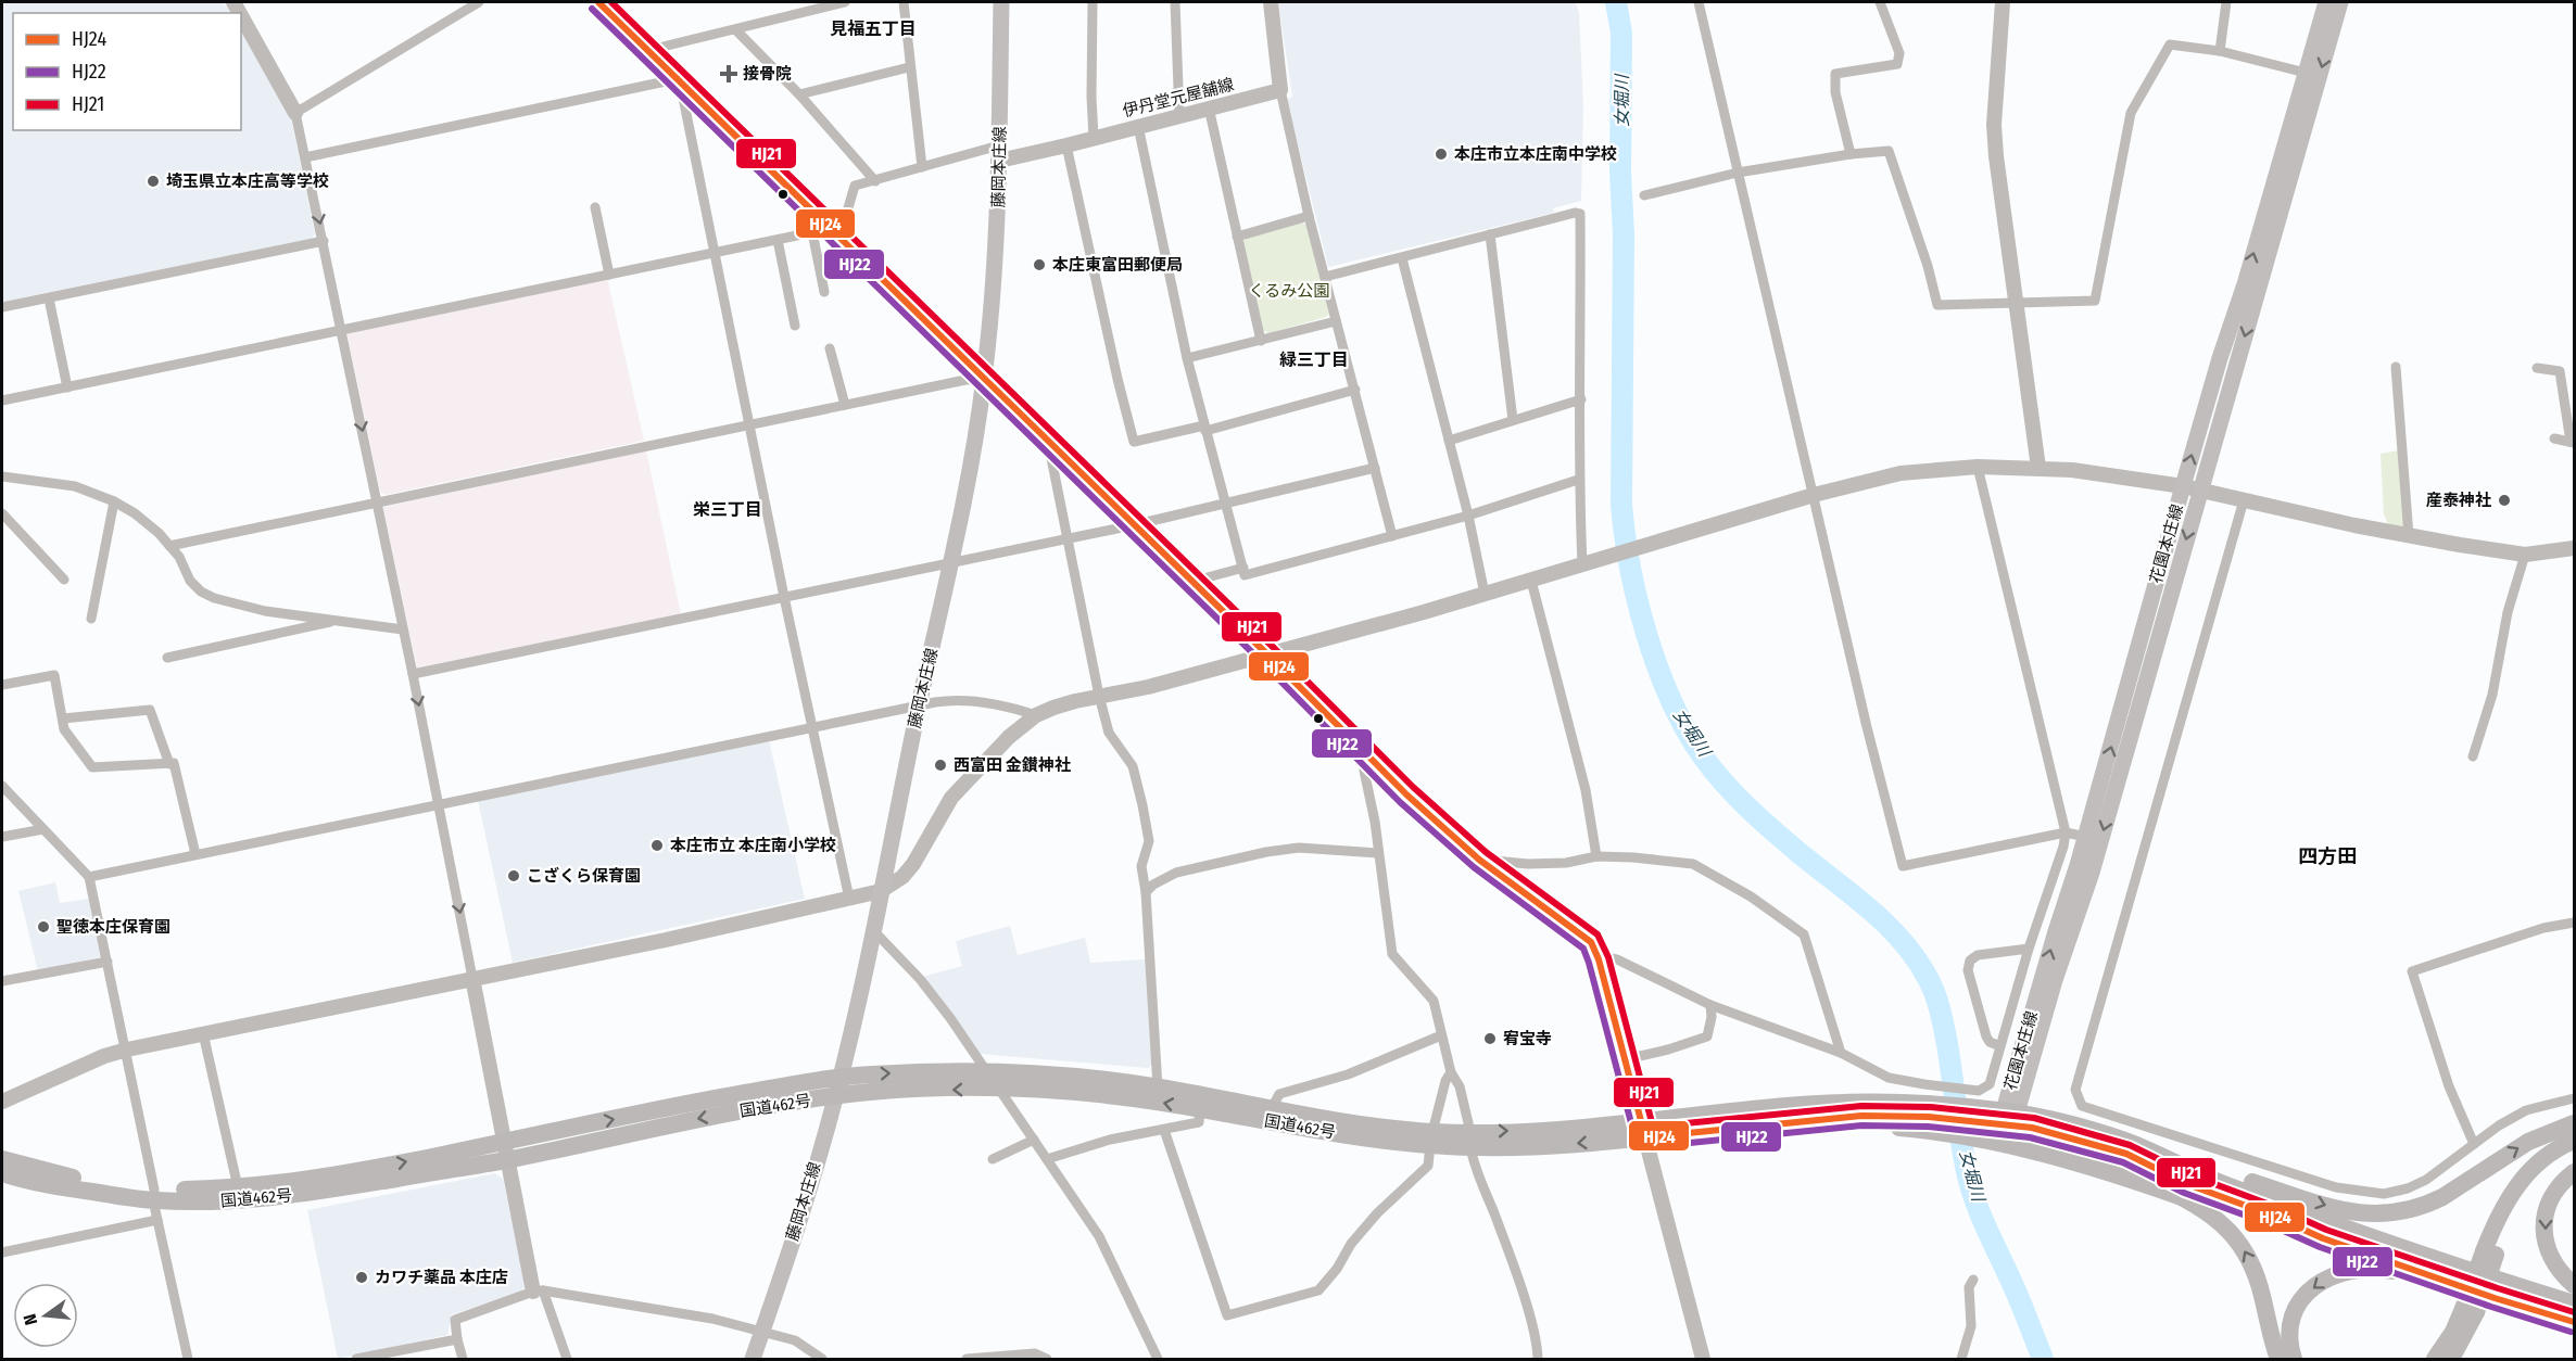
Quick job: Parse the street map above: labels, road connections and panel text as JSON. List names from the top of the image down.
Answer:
{
  "streets": {
    "highway": ["国道462号"],
    "main road": ["藤岡本庄線", "花園本庄線"],
    "street": ["伊丹堂元屋舗線"]
  },
  "crossings": [
    ["伊丹堂元屋舗線", "藤岡本庄線"],
    ["藤岡本庄線", "国道462号"],
    ["花園本庄線", "国道462号"]
  ],
  "districts": [
    "見福五丁目",
    "緑三丁目",
    "栄三丁目",
    "四方田"
  ],
  "water": ["女堀川"],
  "parks": ["くるみ公園"],
  "places": {
    "health": ["接骨院"],
    "other": [
      "本庄市立本庄南中学校",
      "埼玉県立本庄高等学校",
      "本庄東富田郵便局",
      "産泰神社",
      "西富田 金鑚神社",
      "本庄市立 本庄南小学校",
      "こざくら保育園",
      "聖徳本庄保育園",
      "宥宝寺",
      "カワチ薬品 本庄店"
    ]
  },
  "lines": ["transit line HJ24", "transit line HJ21", "transit line HJ22"],
  "legend": ["HJ24", "HJ22", "HJ21"],
  "north": "left"
}
